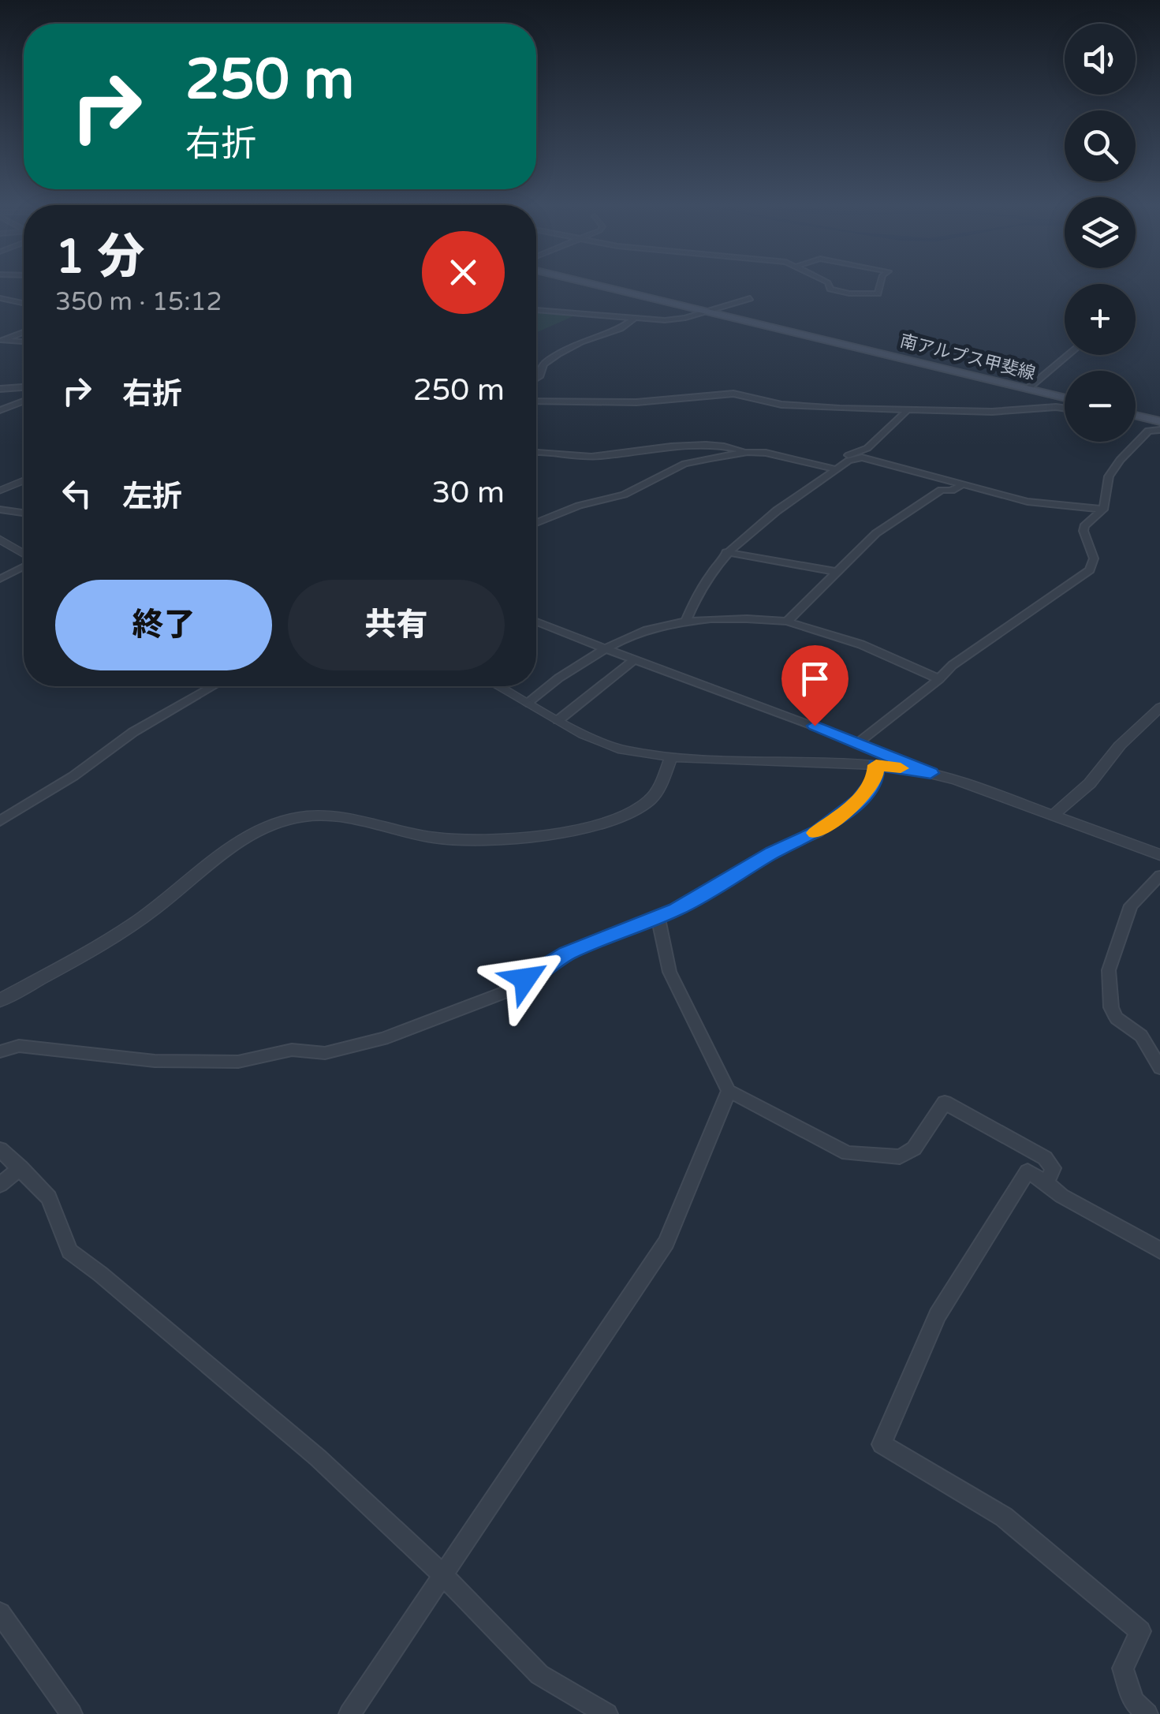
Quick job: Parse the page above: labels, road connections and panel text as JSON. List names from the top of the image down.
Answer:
{
  "streets": {
    "main road": ["南アルプス甲斐線"]
  },
  "page": {
    "map_buttons": ["+", "−"],
    "turn": ["250 m", "右折"],
    "heading": ["1 分", "350 m · 15:12"],
    "list": [
      {
        "name": "右折",
        "value": "250 m"
      },
      {
        "name": "左折",
        "value": "30 m"
      }
    ],
    "buttons": ["終了", "共有"]
  }
}
